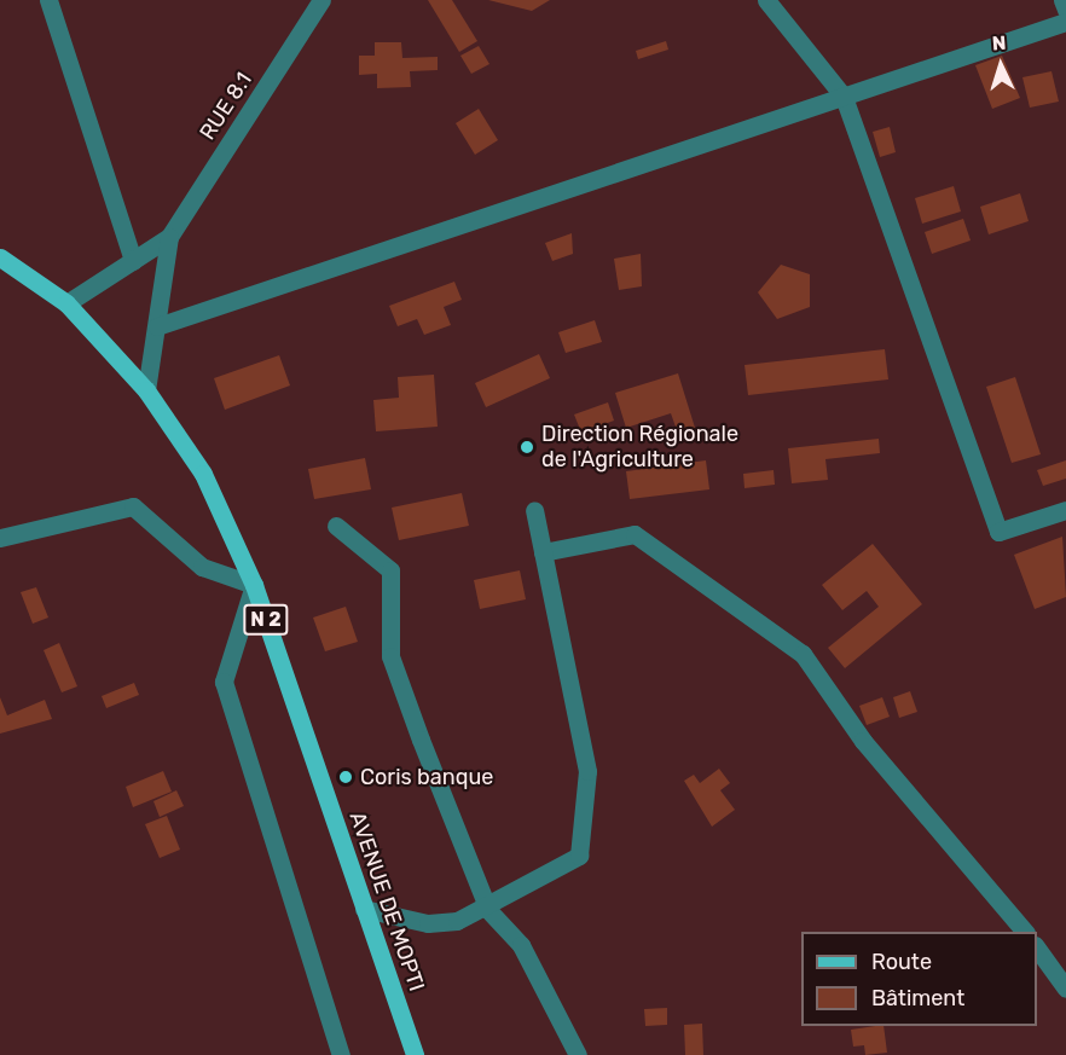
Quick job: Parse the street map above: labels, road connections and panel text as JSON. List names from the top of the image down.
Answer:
{
  "streets": {
    "main road": ["N 2", "AVENUE DE MOPTI"],
    "street": ["RUE 8.1"]
  },
  "crossings": [
    ["RUE 8.1", "AVENUE DE MOPTI"]
  ],
  "places": ["Direction Régionale de l'Agriculture", "Coris banque"],
  "legend": ["Route", "Bâtiment"],
  "north": "top"
}
